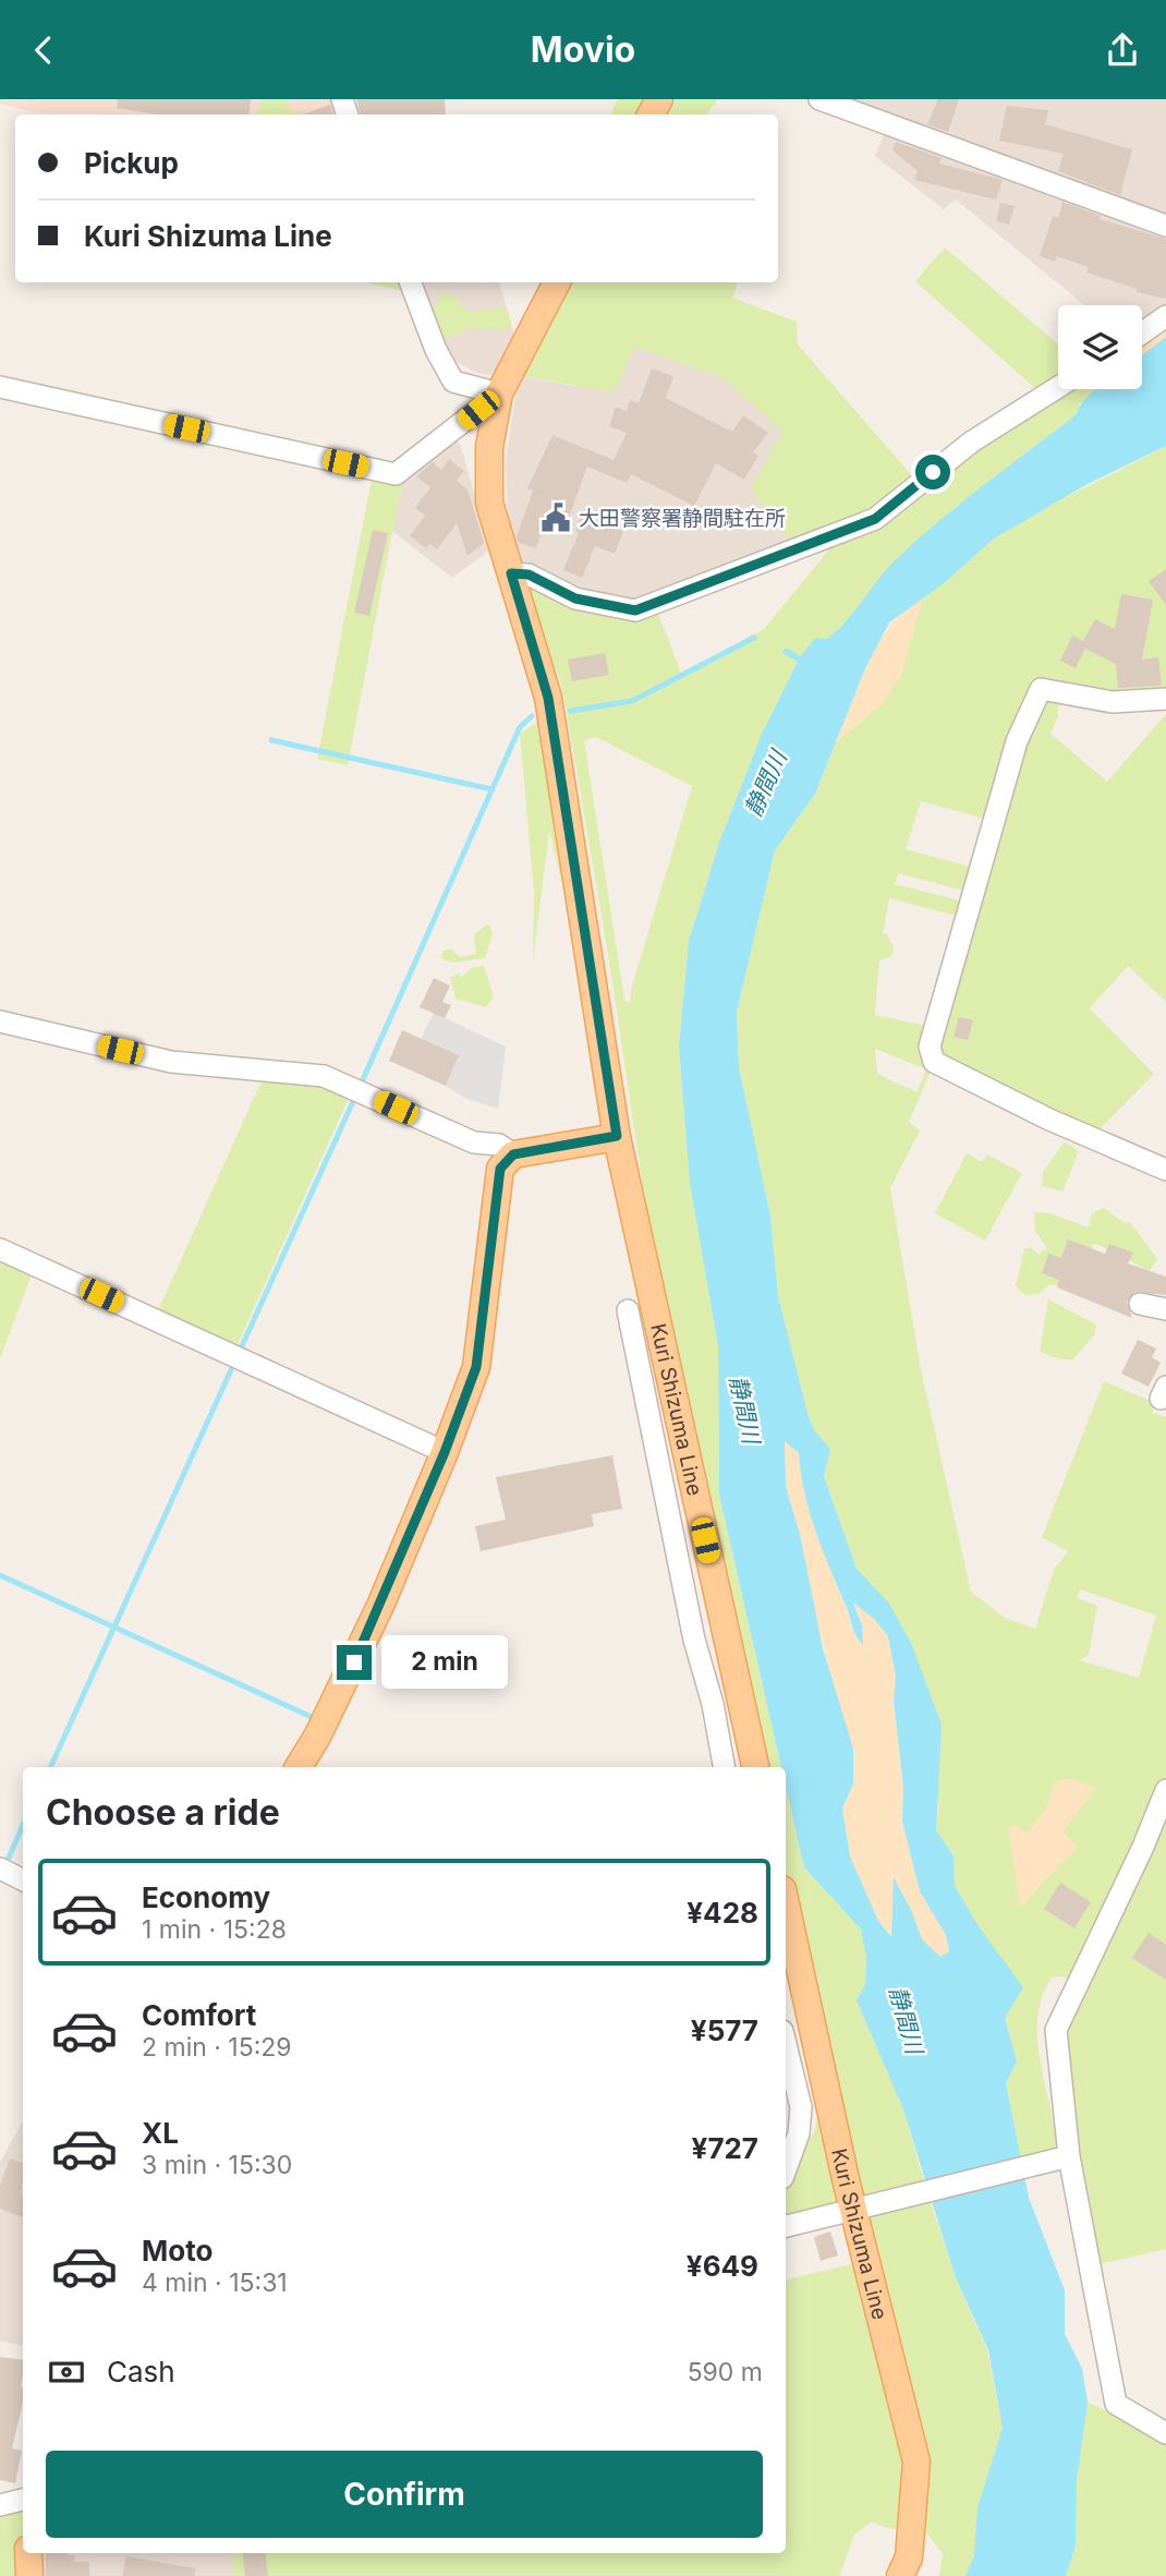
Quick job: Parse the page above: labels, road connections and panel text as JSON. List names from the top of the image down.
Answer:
{
  "streets": {
    "main road": ["Kuri Shizuma Line"]
  },
  "water": ["静間川"],
  "places": {
    "public building": ["大田警察署静間駐在所"]
  },
  "page": {
    "header": "Movio",
    "banner": ["Pickup", "Kuri Shizuma Line"],
    "bubble": "2 min",
    "heading": "Choose a ride",
    "list": [
      {
        "name": "Economy",
        "note": "1 min · 15:28",
        "value": "¥428"
      },
      {
        "name": "Comfort",
        "note": "2 min · 15:29",
        "value": "¥577"
      },
      {
        "name": "XL",
        "note": "3 min · 15:30",
        "value": "¥727"
      },
      {
        "name": "Moto",
        "note": "4 min · 15:31",
        "value": "¥649"
      }
    ],
    "pay": ["Cash", "590 m"],
    "buttons": "Confirm"
  }
}
